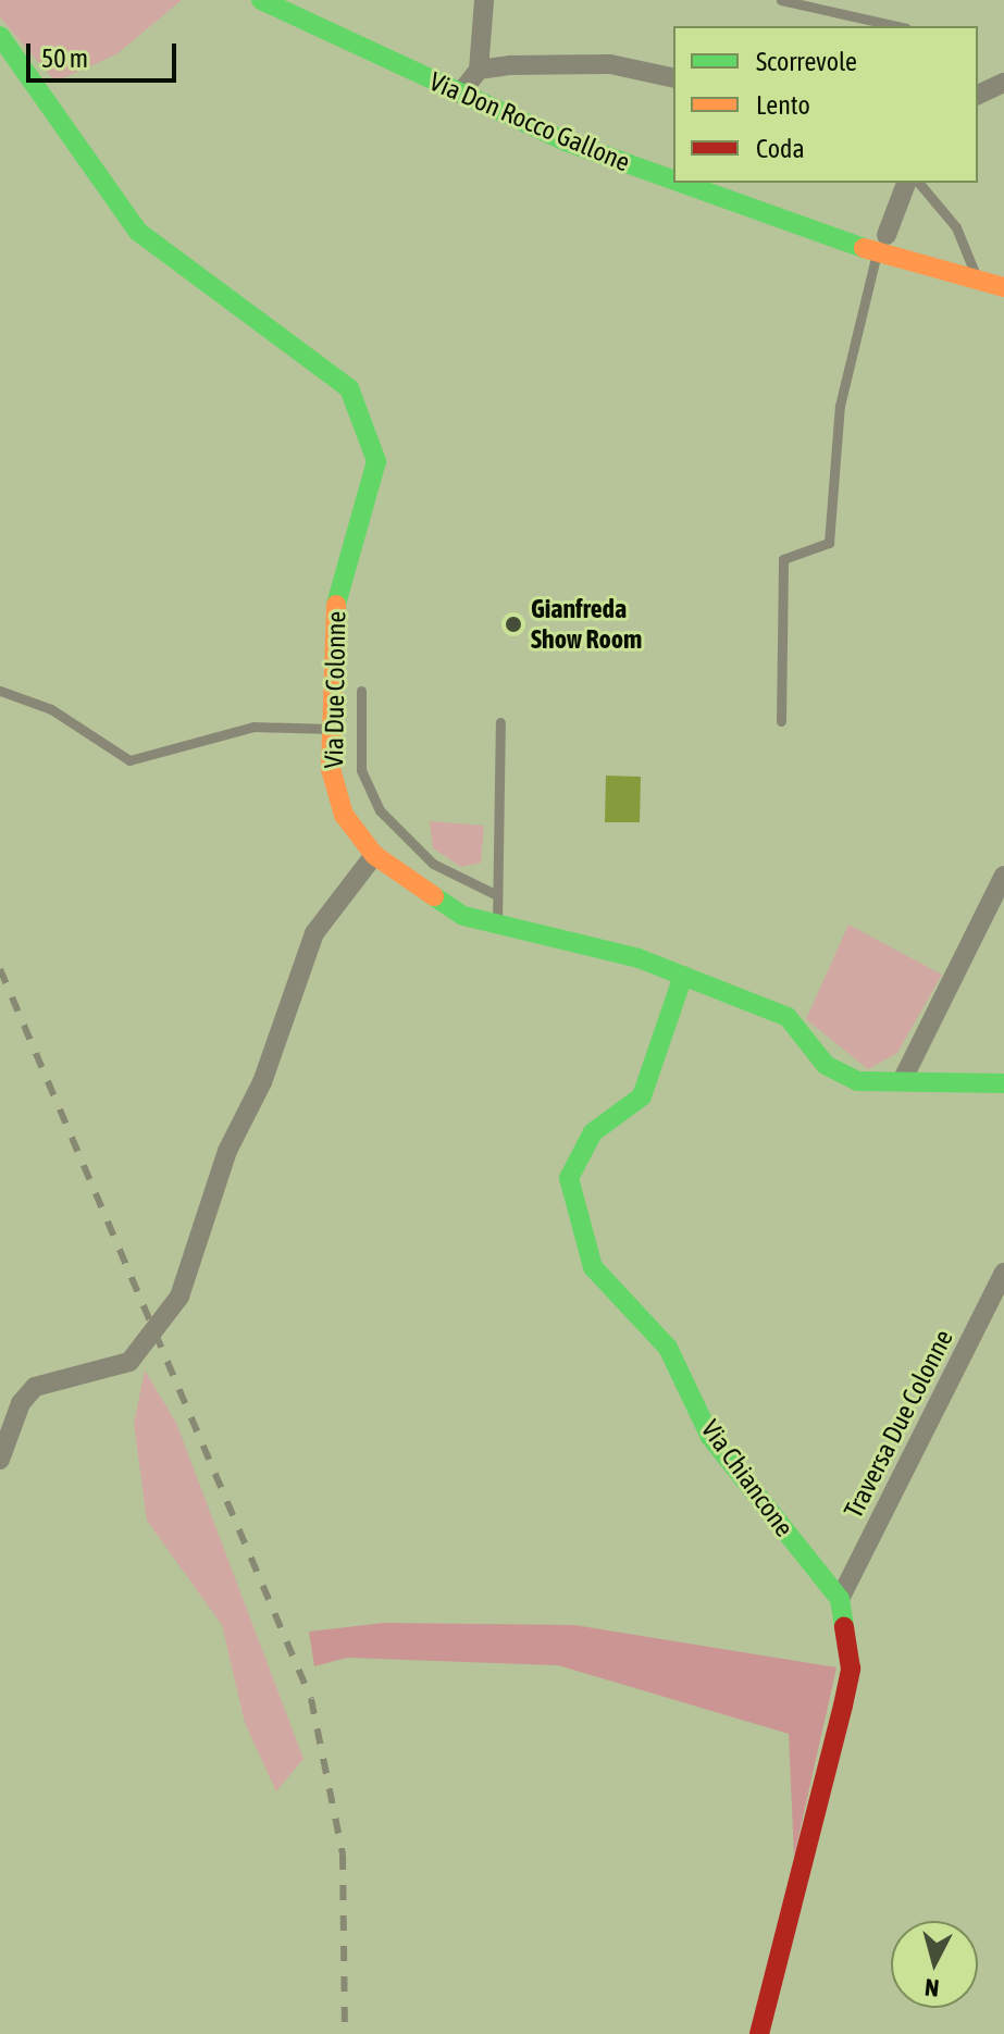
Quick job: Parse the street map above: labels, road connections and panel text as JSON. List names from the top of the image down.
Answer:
{
  "streets": {
    "street": [
      "Via Don Rocco Gallone",
      "Via Due Colonne",
      "Traversa Due Colonne",
      "Via Chiancone"
    ]
  },
  "crossings": [
    ["Via Due Colonne", "Via Chiancone"],
    ["Traversa Due Colonne", "Via Chiancone"]
  ],
  "places": ["Gianfreda Show Room"],
  "legend": ["Scorrevole", "Lento", "Coda"],
  "scale_bar": "50 m",
  "north": "bottom"
}
